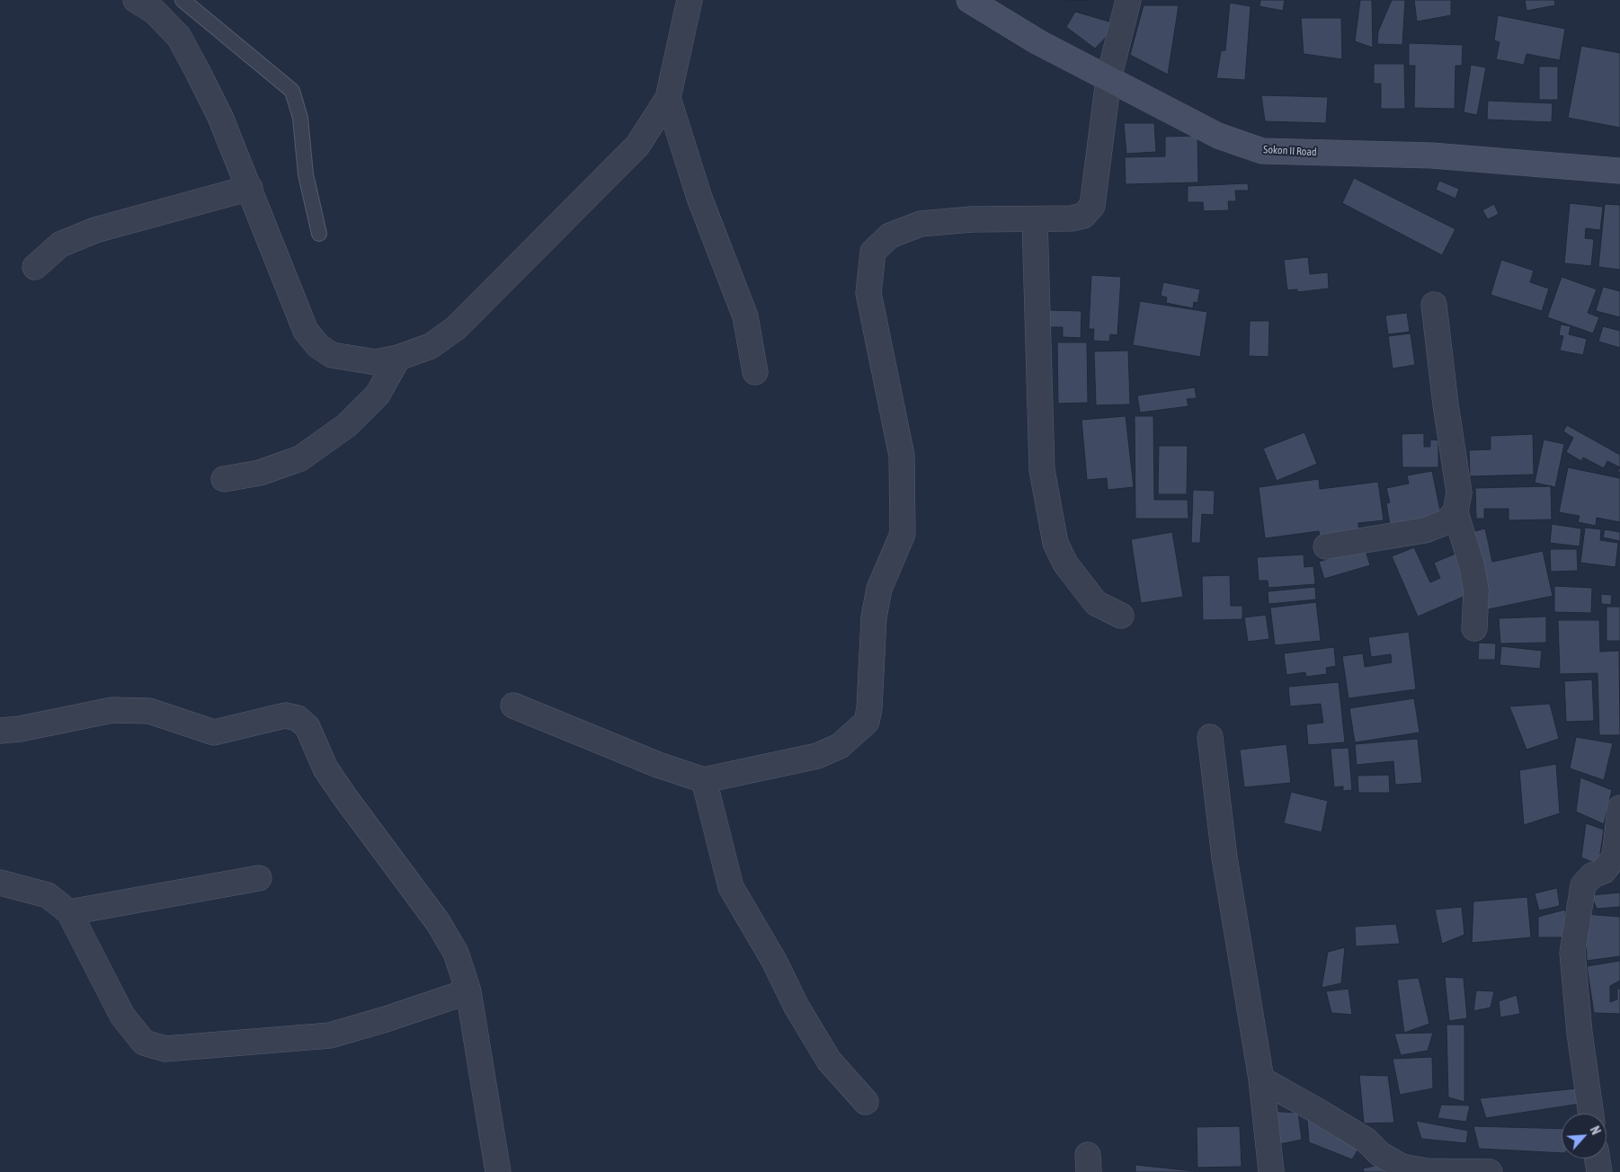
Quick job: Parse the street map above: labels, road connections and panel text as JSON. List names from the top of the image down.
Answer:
{
  "streets": {
    "street": ["Sokon II Road"]
  },
  "north": "top right"
}
